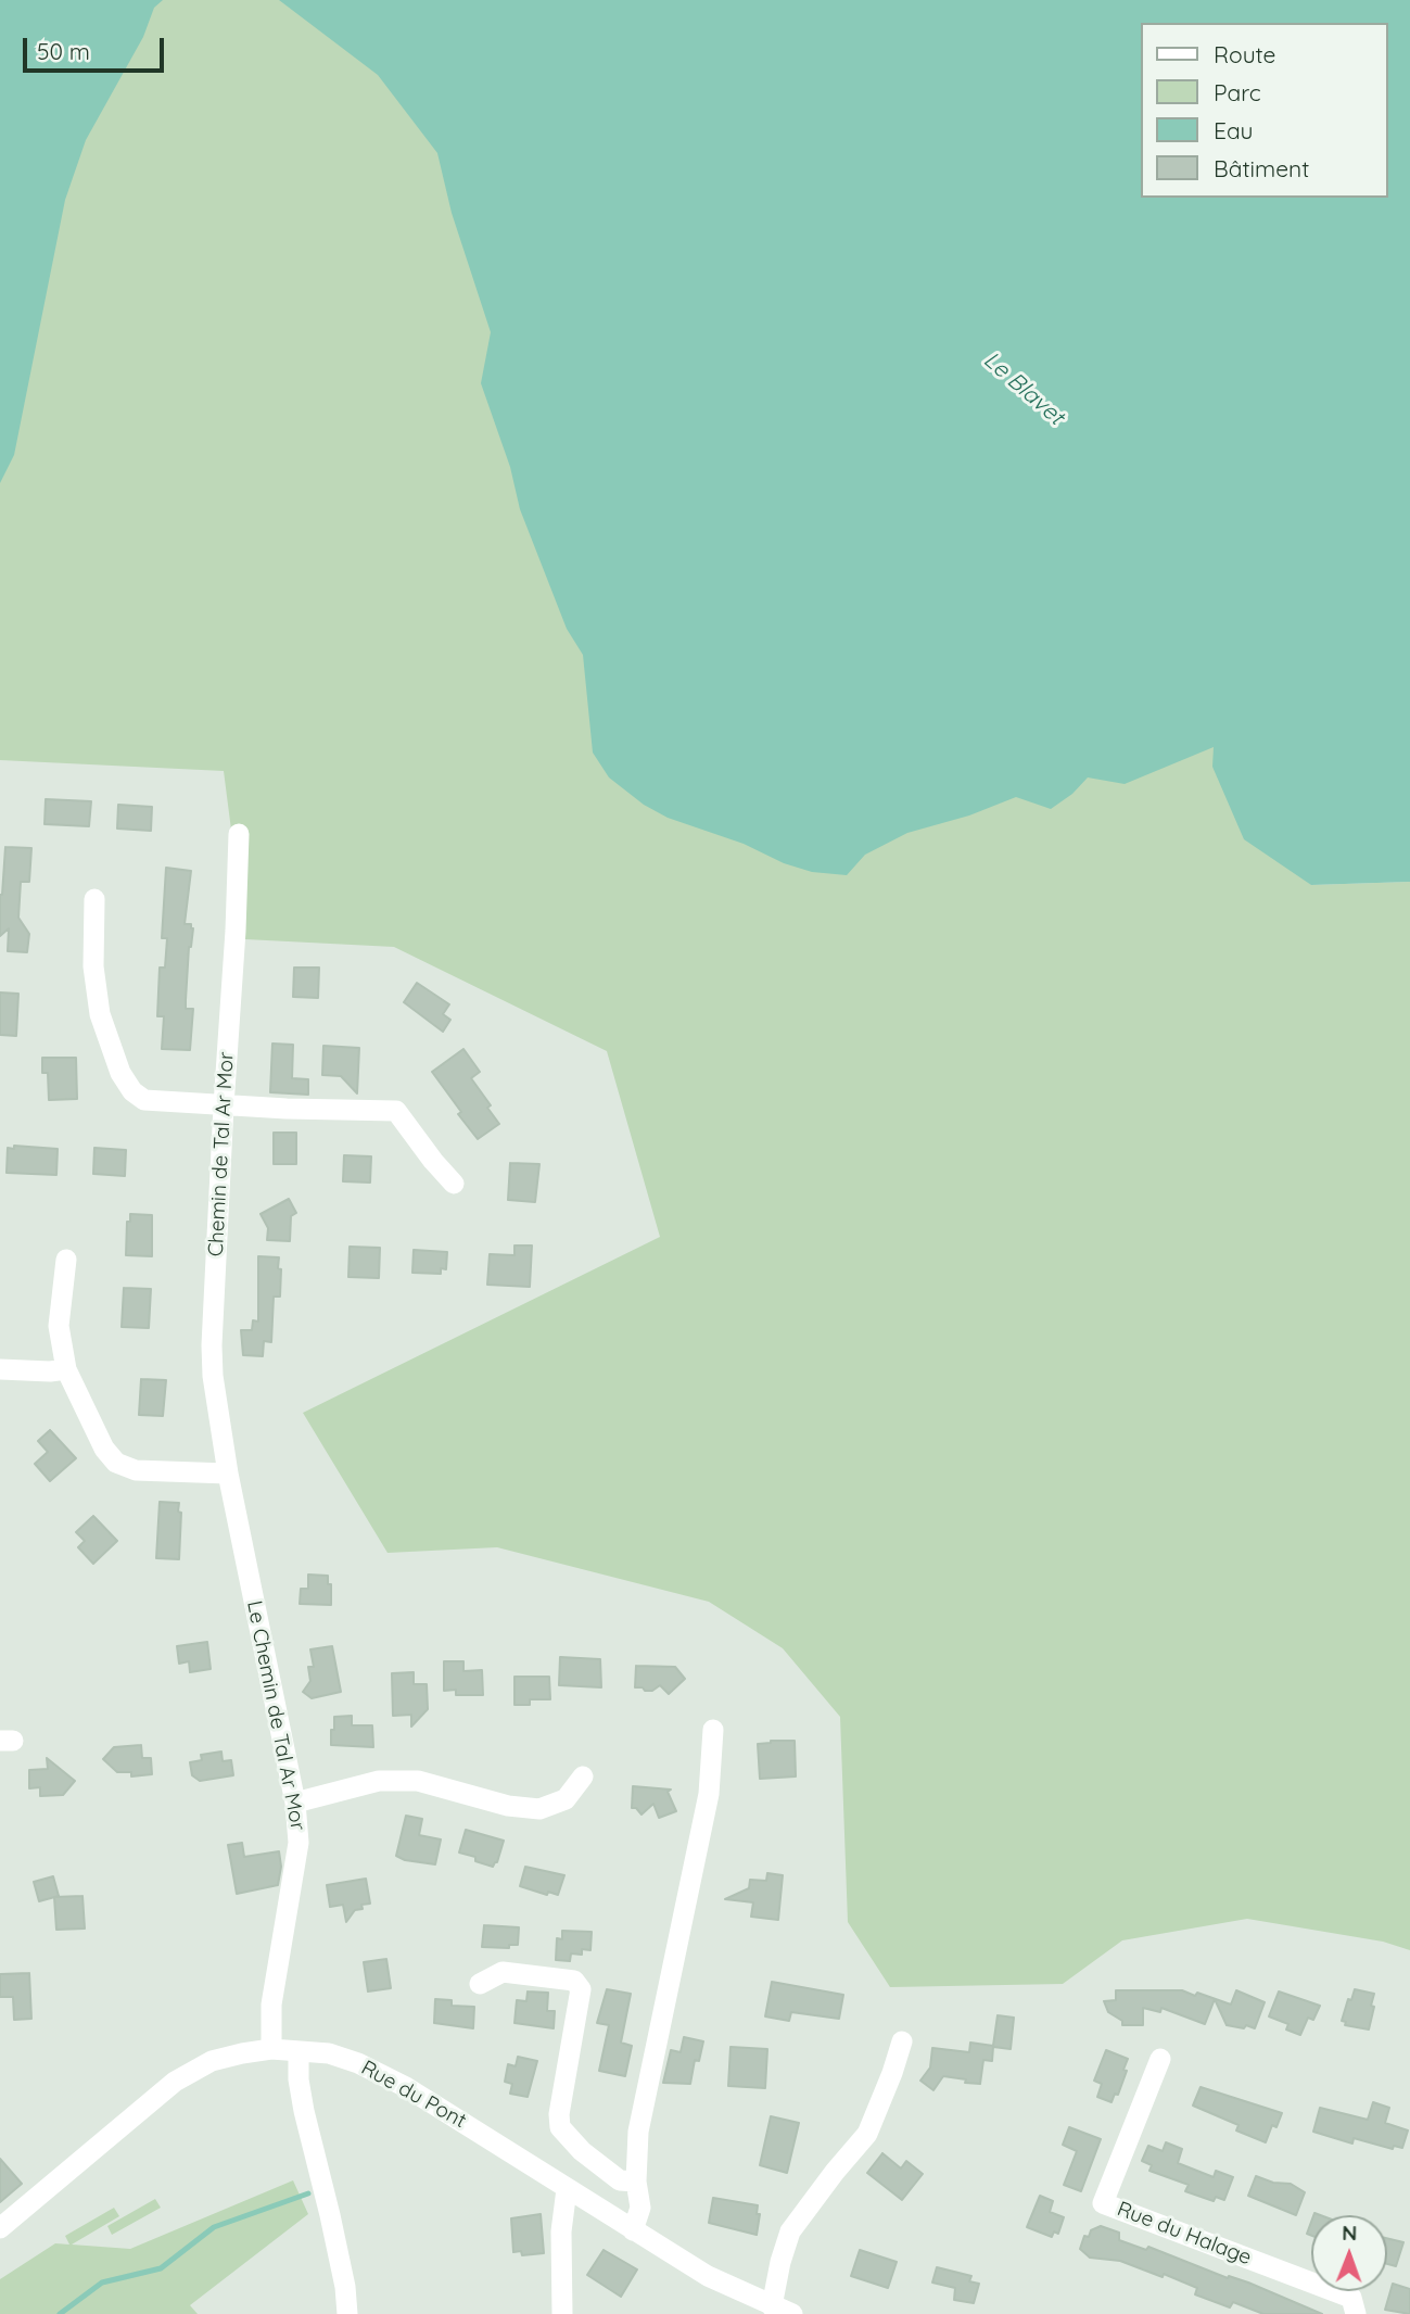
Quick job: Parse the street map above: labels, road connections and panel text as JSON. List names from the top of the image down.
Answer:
{
  "streets": {
    "street": [
      "Chemin de Tal Ar Mor",
      "Le Chemin de Tal Ar Mor",
      "Rue du Pont",
      "Rue du Halage"
    ]
  },
  "crossings": [
    ["Chemin de Tal Ar Mor", "Le Chemin de Tal Ar Mor"],
    ["Le Chemin de Tal Ar Mor", "Rue du Pont"]
  ],
  "water": ["Le Blavet"],
  "legend": [
    "Route",
    "Parc",
    "Eau",
    "Bâtiment"
  ],
  "scale_bar": "50 m",
  "north": "top"
}
